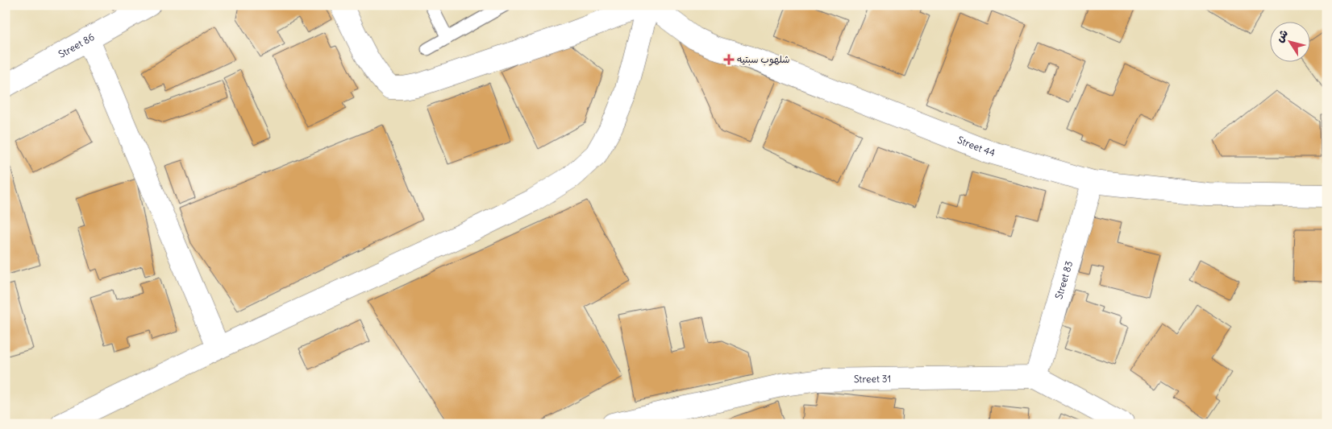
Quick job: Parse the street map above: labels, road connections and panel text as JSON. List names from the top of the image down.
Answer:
{
  "streets": {
    "street": [
      "Street 86",
      "Street 44",
      "Street 83",
      "Street 31"
    ]
  },
  "crossings": [
    ["Street 44", "Street 83"],
    ["Street 83", "Street 31"]
  ],
  "places": {
    "health": ["شلهوب سبتيه"]
  },
  "north": "top left"
}
